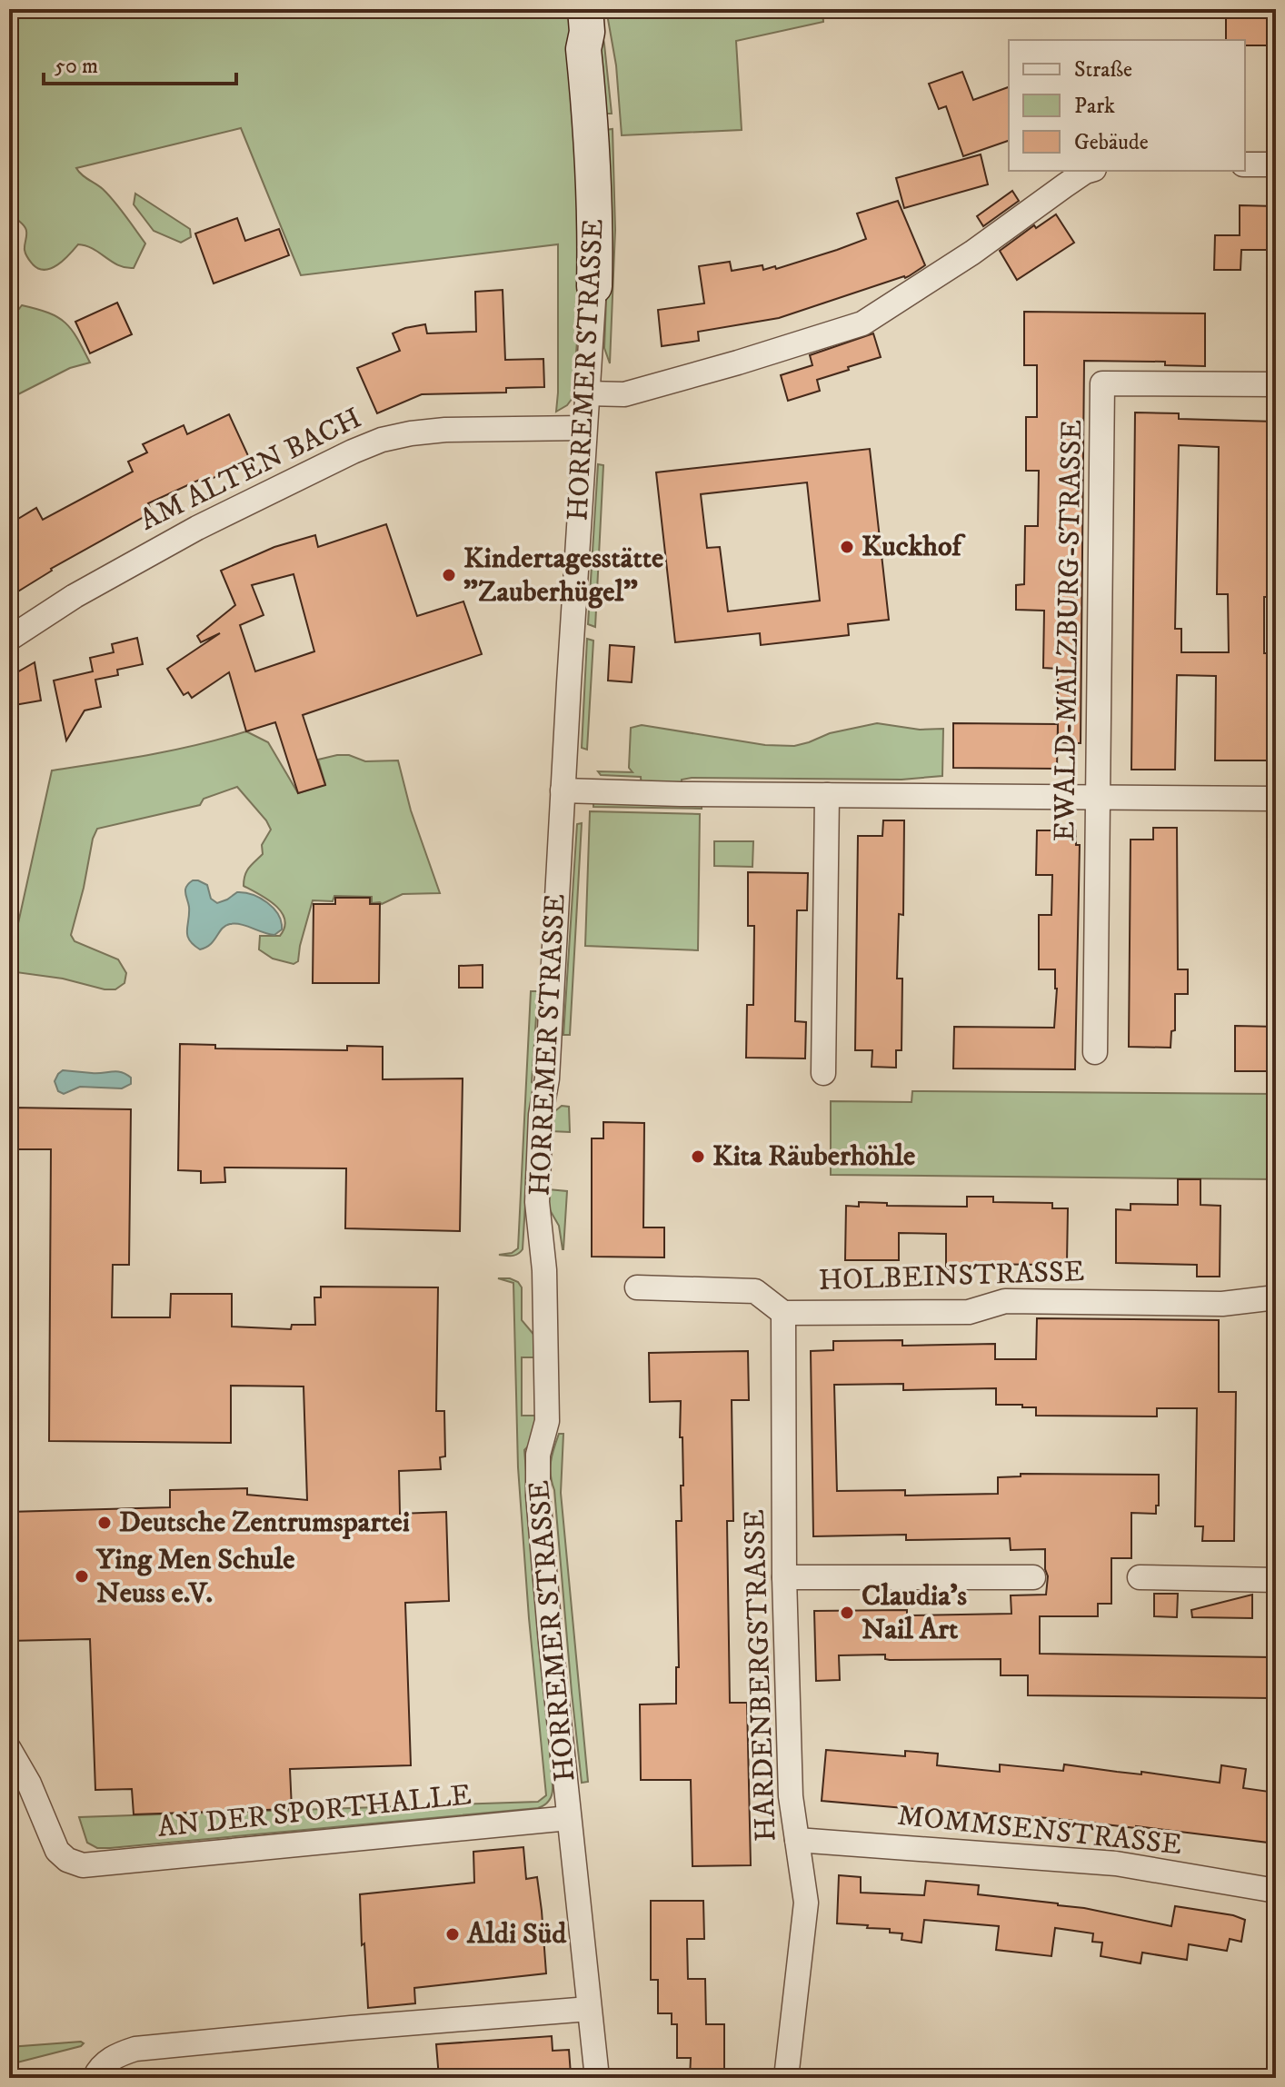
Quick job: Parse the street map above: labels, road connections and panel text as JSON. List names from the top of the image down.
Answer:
{
  "streets": {
    "main road": ["HORREMER STRASSE"],
    "street": [
      "AM ALTEN BACH",
      "EWALD-MALZBURG-STRASSE",
      "HOLBEINSTRASSE",
      "HARDENBERGSTRASSE",
      "AN DER SPORTHALLE",
      "MOMMSENSTRASSE"
    ]
  },
  "crossings": [
    ["HORREMER STRASSE", "AM ALTEN BACH"],
    ["HORREMER STRASSE", "AN DER SPORTHALLE"],
    ["HOLBEINSTRASSE", "HARDENBERGSTRASSE"],
    ["HARDENBERGSTRASSE", "MOMMSENSTRASSE"]
  ],
  "places": [
    "Kuckhof",
    "Kindertagesstätte \"Zauberhügel\"",
    "Kita Räuberhöhle",
    "Deutsche Zentrumspartei",
    "Ying Men Schule Neuss e.V.",
    "Claudia's Nail Art",
    "Aldi Süd"
  ],
  "legend": ["Straße", "Park", "Gebäude"],
  "scale_bar": "50 m"
}
